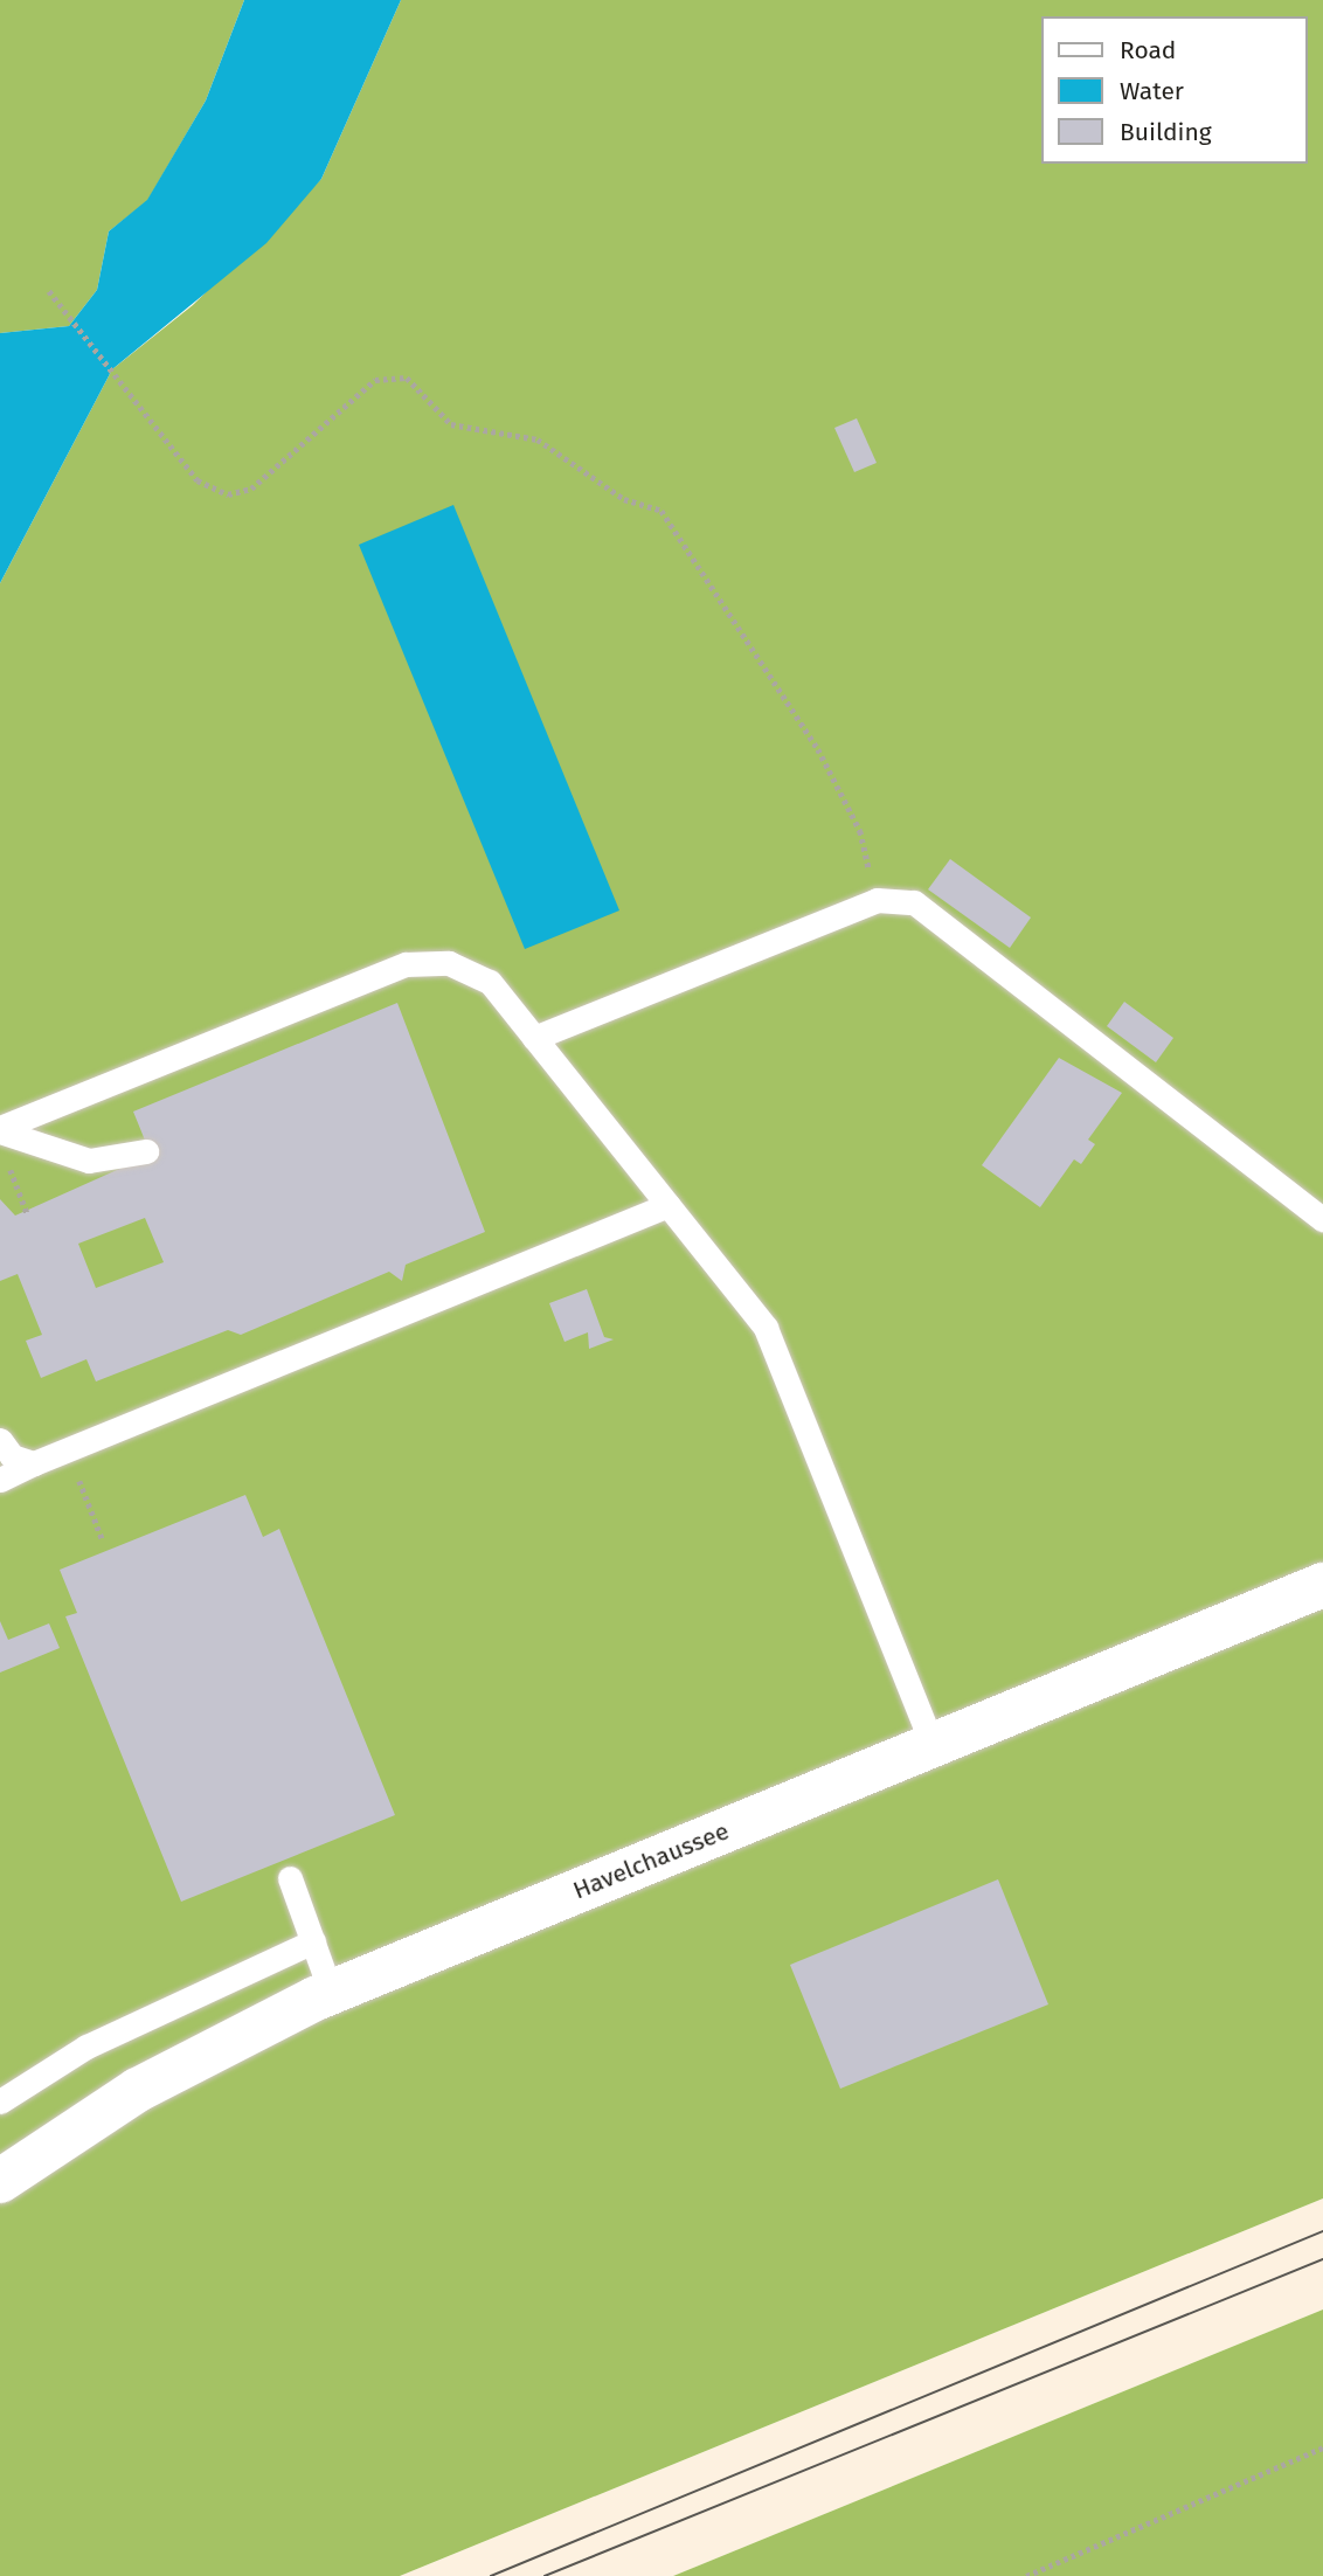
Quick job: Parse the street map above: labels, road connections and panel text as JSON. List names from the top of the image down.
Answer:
{
  "streets": {
    "street": ["Havelchaussee"]
  },
  "legend": ["Road", "Water", "Building"]
}
